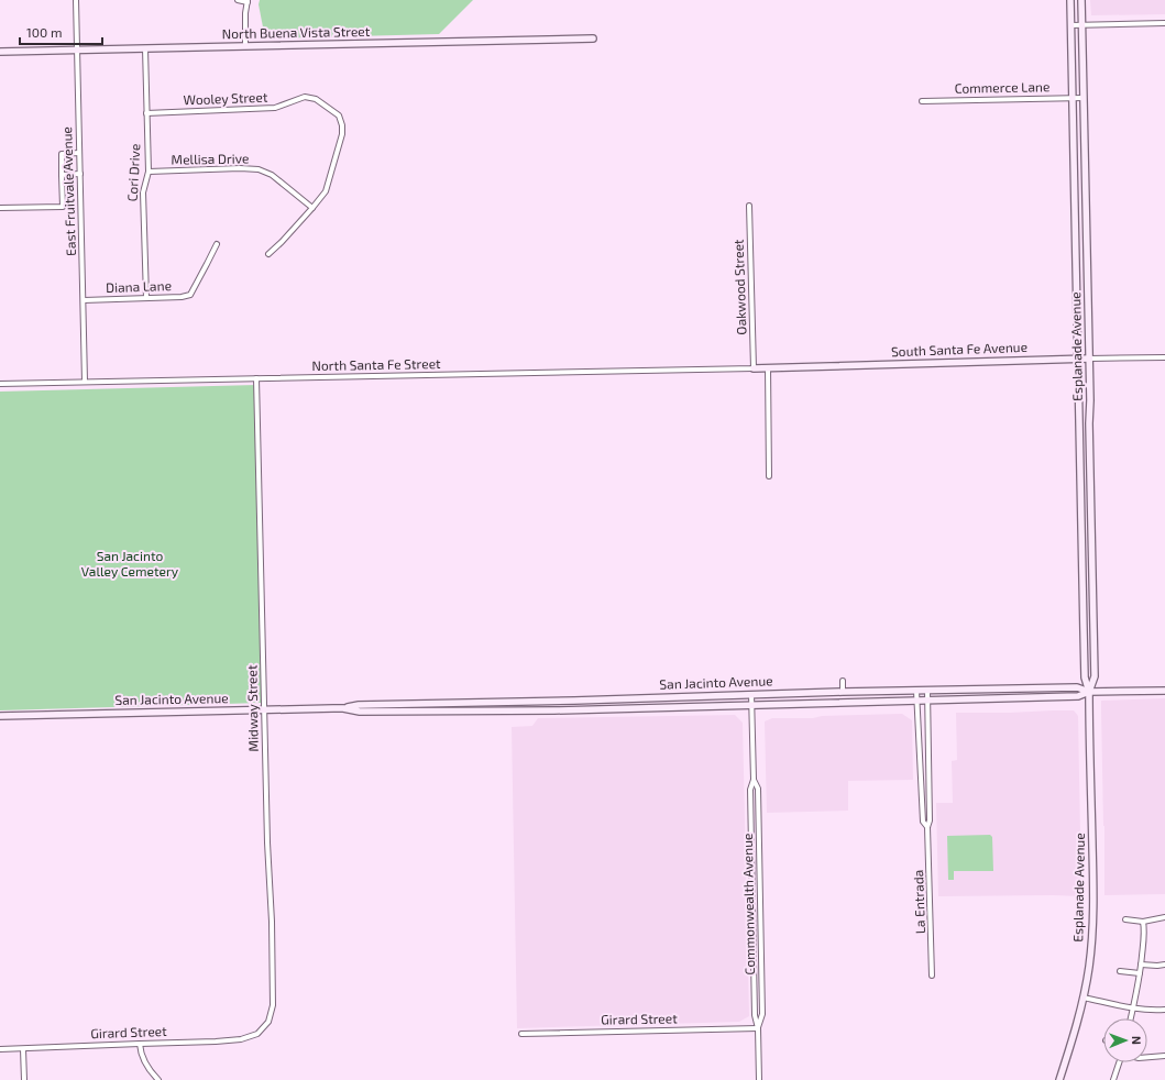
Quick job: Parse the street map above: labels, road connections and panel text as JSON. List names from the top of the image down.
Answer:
{
  "streets": {
    "main road": [
      "North Buena Vista Street",
      "Esplanade Avenue",
      "South Santa Fe Avenue",
      "San Jacinto Avenue"
    ],
    "street": [
      "Commerce Lane",
      "Wooley Street",
      "Mellisa Drive",
      "Cori Drive",
      "East Fruitvale Avenue",
      "Diana Lane",
      "Oakwood Street",
      "North Santa Fe Street",
      "Midway Street",
      "La Entrada",
      "Commonwealth Avenue",
      "Girard Street"
    ]
  },
  "crossings": [
    ["North Buena Vista Street", "Cori Drive"],
    ["North Buena Vista Street", "East Fruitvale Avenue"],
    ["Commerce Lane", "Esplanade Avenue"],
    ["Wooley Street", "Mellisa Drive"],
    ["Wooley Street", "Cori Drive"],
    ["Mellisa Drive", "Cori Drive"],
    ["Cori Drive", "Diana Lane"],
    ["East Fruitvale Avenue", "Diana Lane"],
    ["East Fruitvale Avenue", "North Santa Fe Street"],
    ["Oakwood Street", "South Santa Fe Avenue"],
    ["Oakwood Street", "North Santa Fe Street"],
    ["Esplanade Avenue", "South Santa Fe Avenue"],
    ["Esplanade Avenue", "San Jacinto Avenue"],
    ["South Santa Fe Avenue", "North Santa Fe Street"],
    ["North Santa Fe Street", "Midway Street"],
    ["San Jacinto Avenue", "Midway Street"],
    ["San Jacinto Avenue", "La Entrada"],
    ["San Jacinto Avenue", "Commonwealth Avenue"],
    ["Midway Street", "Girard Street"],
    ["Commonwealth Avenue", "Girard Street"]
  ],
  "parks": ["San Jacinto Valley Cemetery"],
  "scale_bar": "100 m",
  "north": "right"
}
